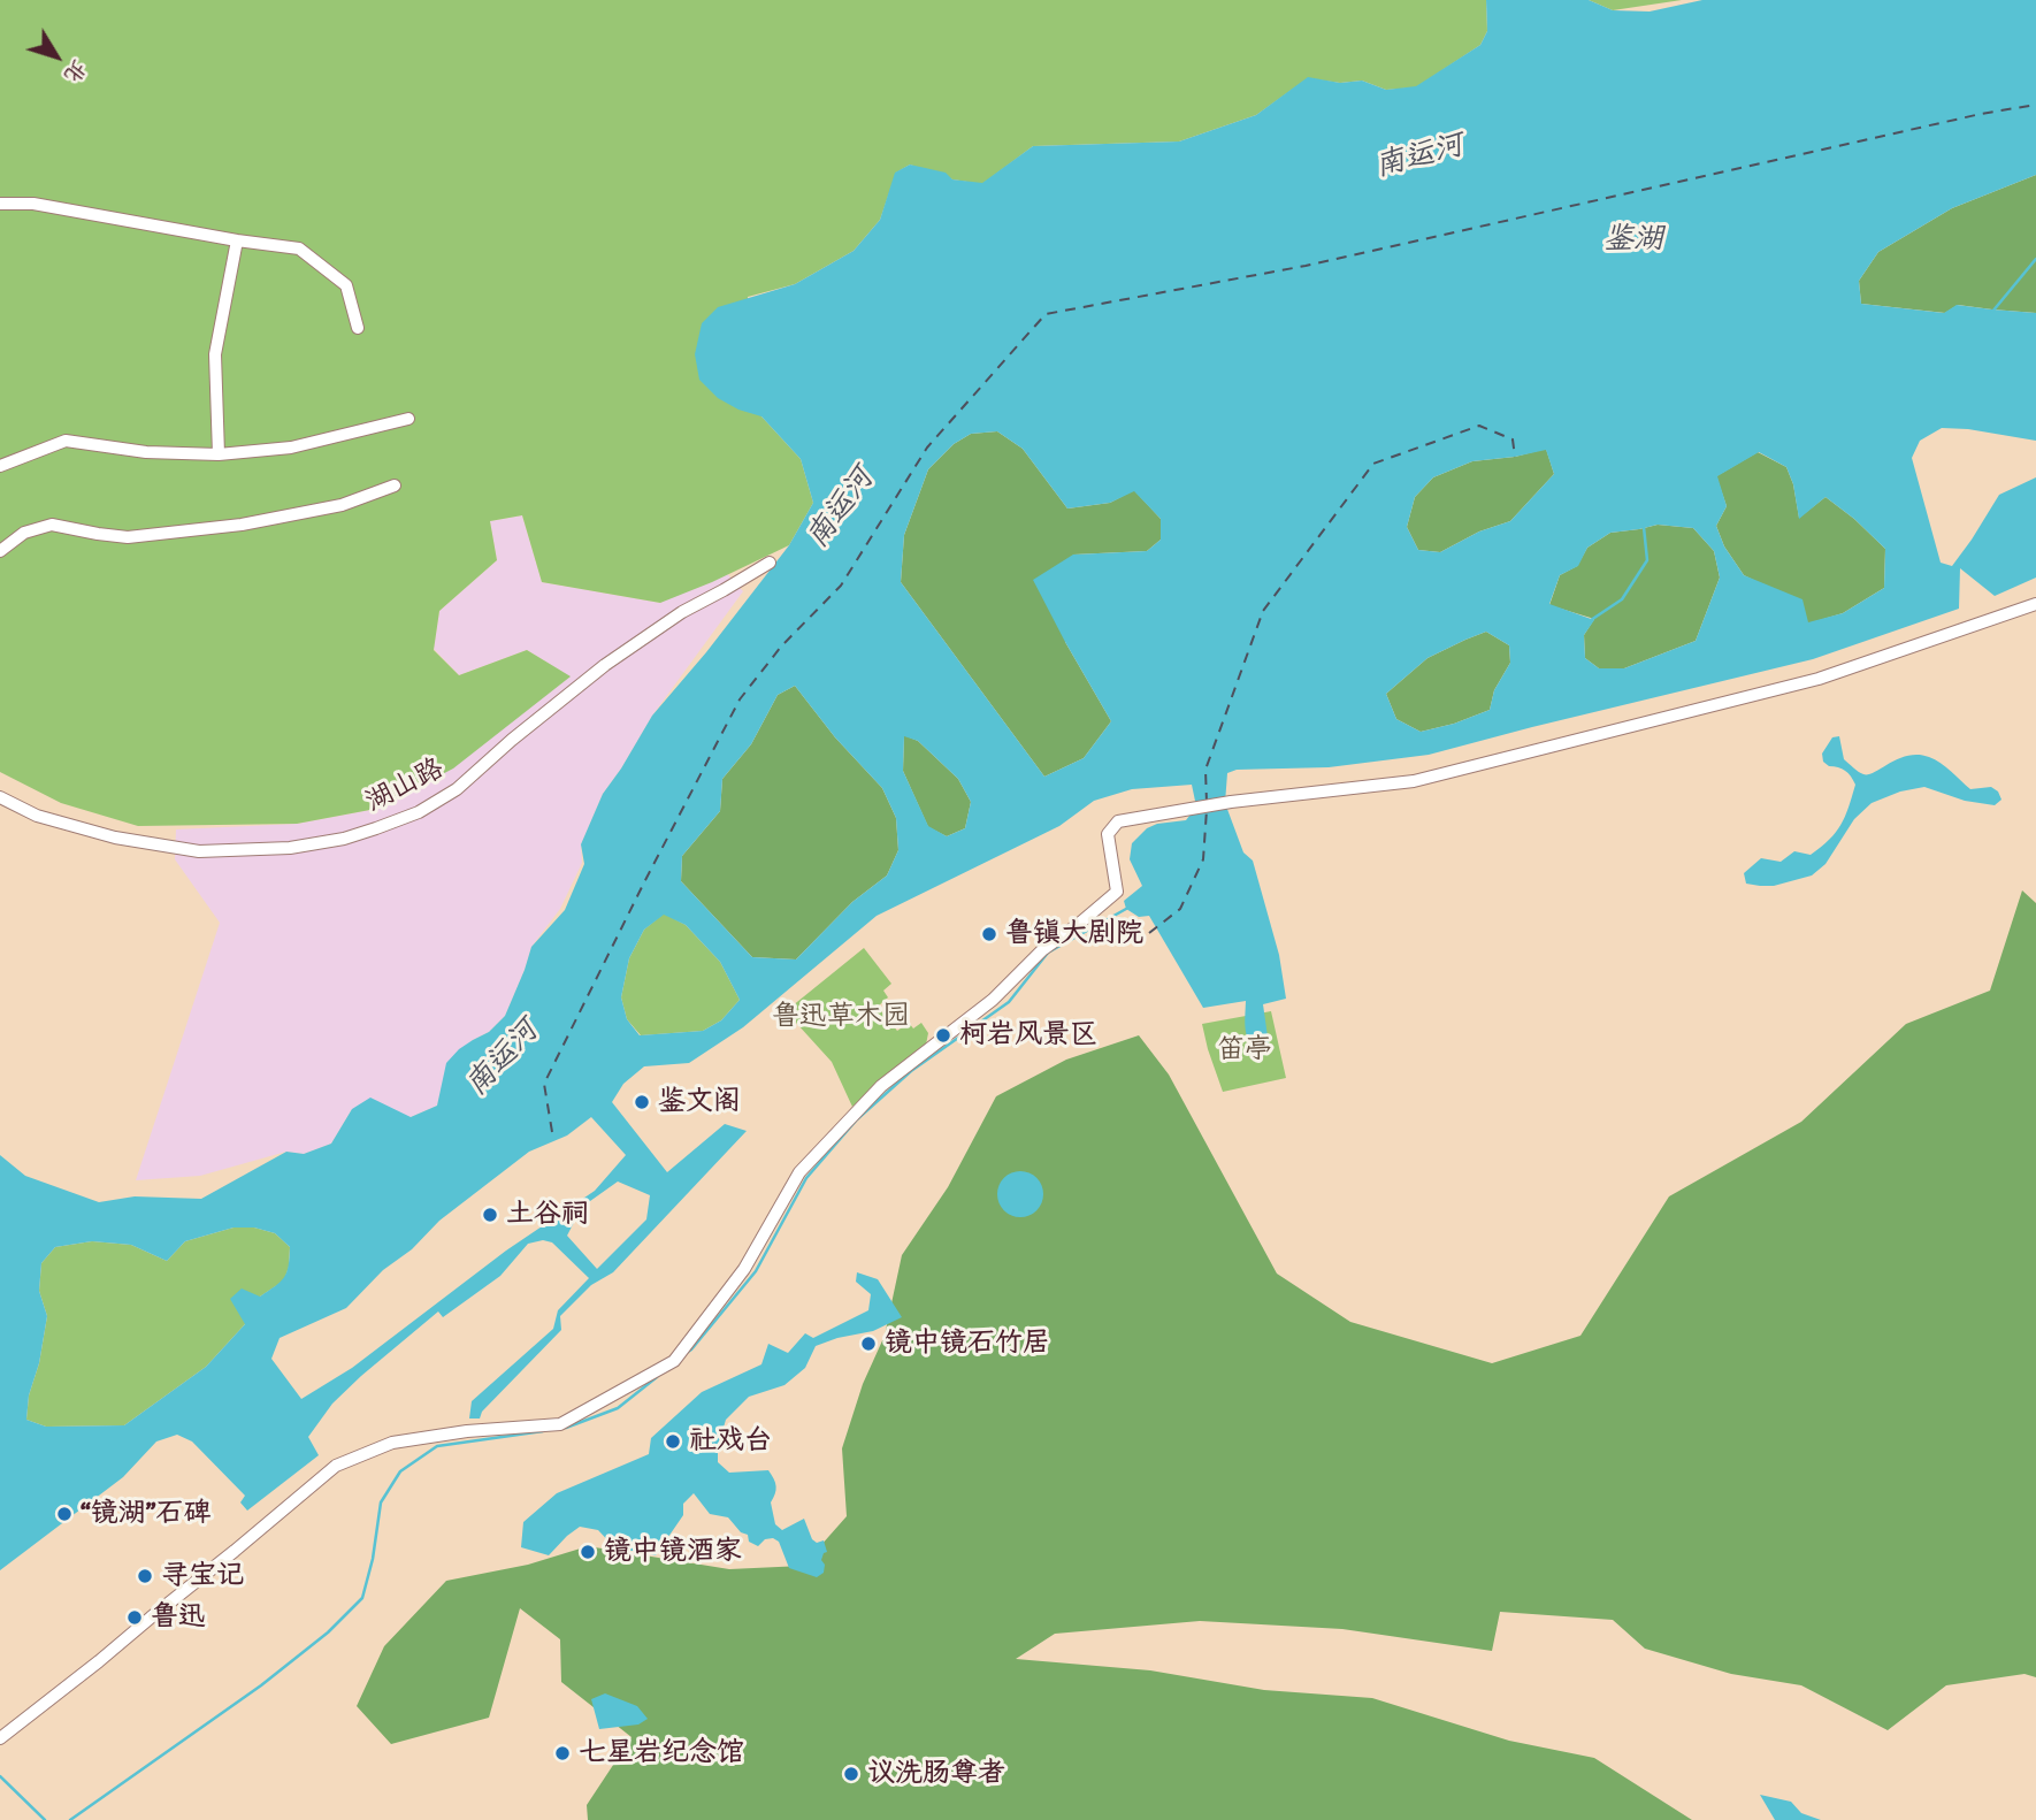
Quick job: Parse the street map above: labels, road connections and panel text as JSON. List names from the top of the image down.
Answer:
{
  "streets": {
    "street": ["湖山路"]
  },
  "water": ["南运河", "鉴湖"],
  "parks": ["鲁迅草木园", "笛亭"],
  "places": [
    "鲁镇大剧院",
    "柯岩风景区",
    "鉴文阁",
    "土谷祠",
    "镜中镜石竹居",
    "社戏台",
    "“镜湖”石碑",
    "镜中镜酒家",
    "寻宝记",
    "鲁迅",
    "七星岩纪念馆",
    "议洗肠尊者"
  ],
  "north": "bottom right"
}
